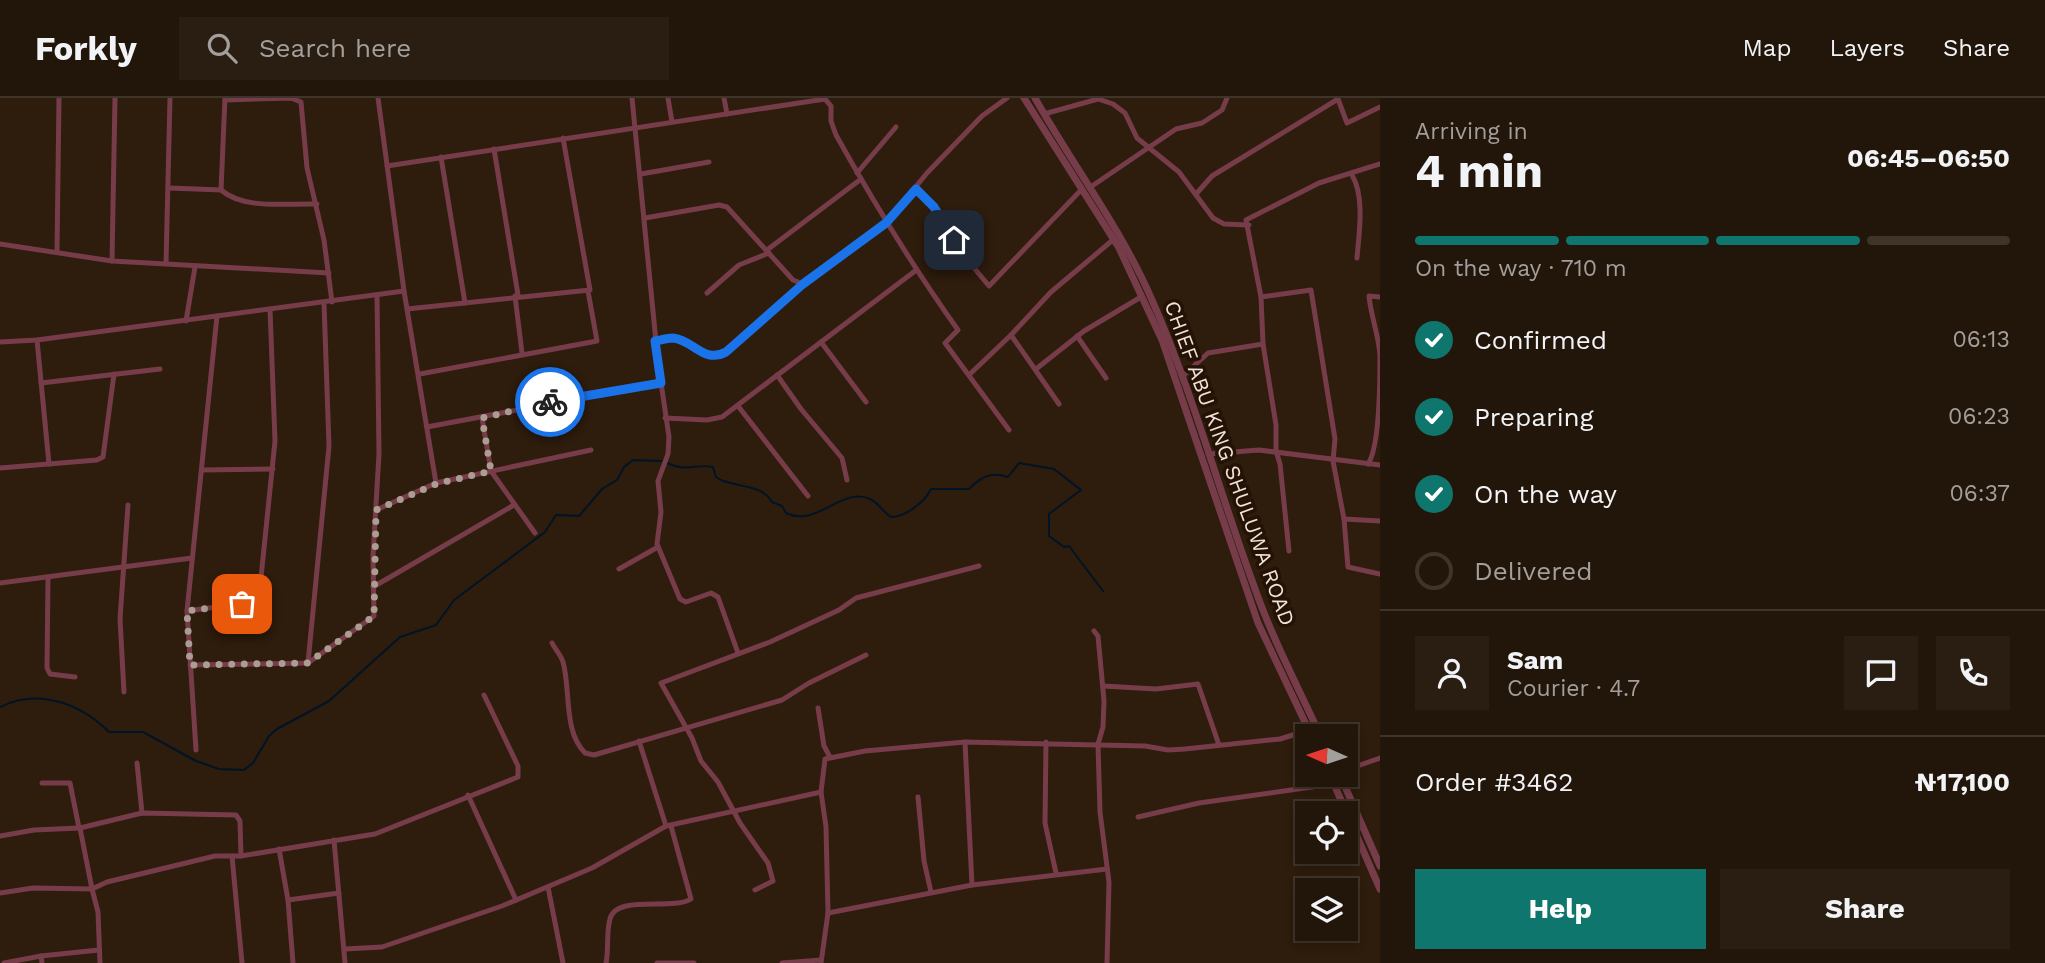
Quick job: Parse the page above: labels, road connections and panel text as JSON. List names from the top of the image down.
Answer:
{
  "streets": {
    "street": ["CHIEF ABU KING SHULUWA ROAD"]
  },
  "north": "left",
  "page": {
    "header": "Forkly",
    "search": "Search here",
    "nav": ["Map", "Layers", "Share"],
    "heading": ["4 min", "Arriving in", "06:45–06:50"],
    "panel": [
      "Sam",
      "Courier · 4.7",
      "Order #3462",
      "₦17,100"
    ],
    "bar": "On the way · 710 m",
    "list": [
      ["Confirmed", "06:13"],
      ["Preparing", "06:23"],
      ["On the way", "06:37"],
      "Delivered"
    ],
    "buttons": ["Help", "Share"]
  }
}
